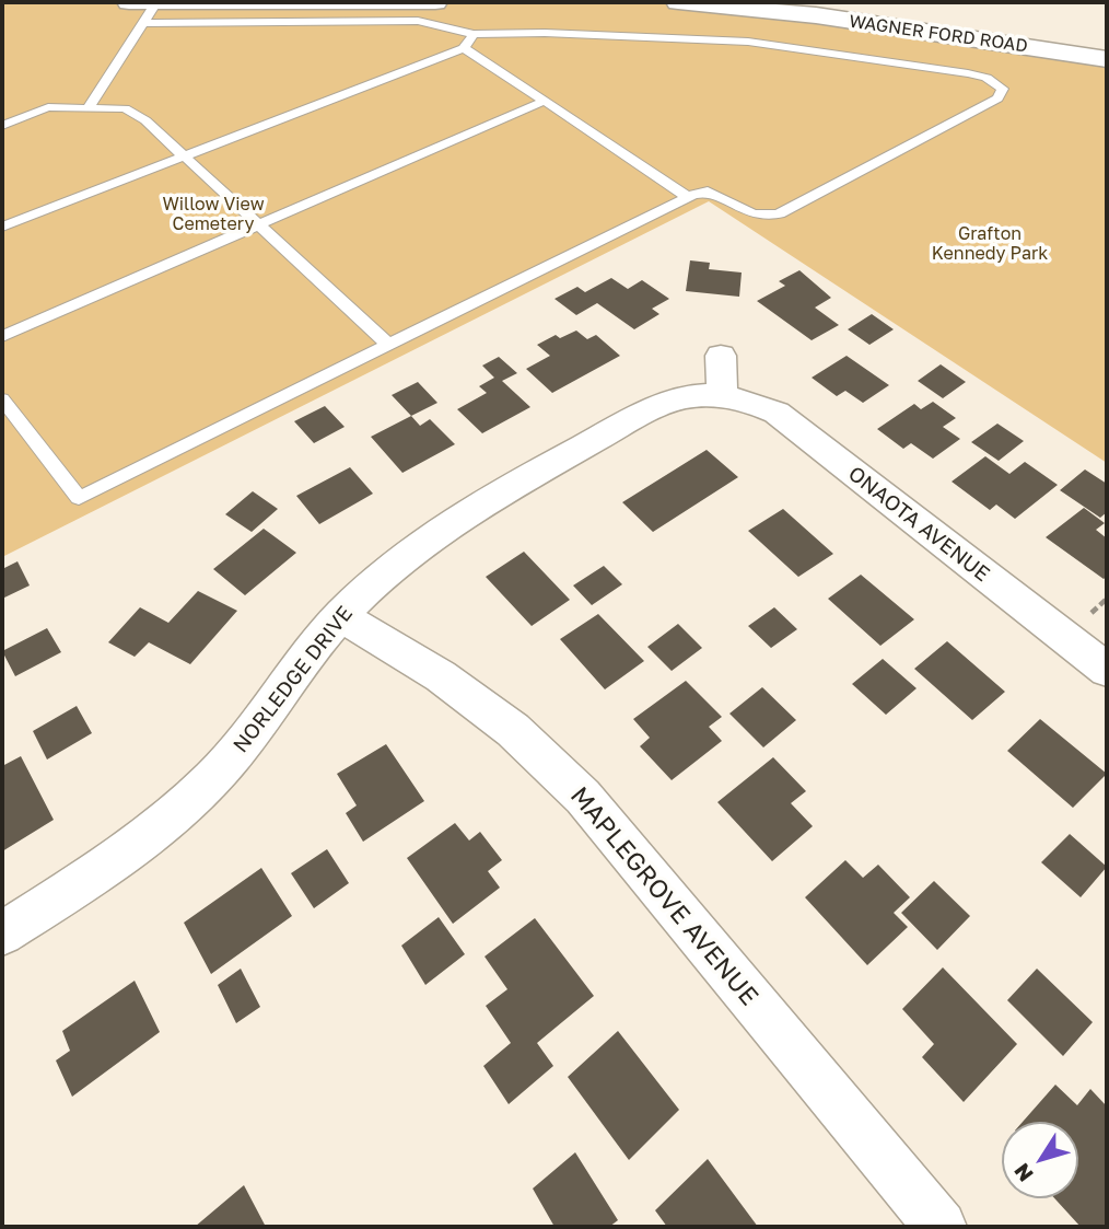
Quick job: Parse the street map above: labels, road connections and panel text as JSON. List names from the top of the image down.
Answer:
{
  "streets": {
    "main road": ["WAGNER FORD ROAD"],
    "street": ["ONAOTA AVENUE", "NORLEDGE DRIVE", "MAPLEGROVE AVENUE"]
  },
  "crossings": [
    ["ONAOTA AVENUE", "NORLEDGE DRIVE"],
    ["NORLEDGE DRIVE", "MAPLEGROVE AVENUE"]
  ],
  "parks": ["Willow View Cemetery", "Grafton Kennedy Park"],
  "north": "bottom left"
}
